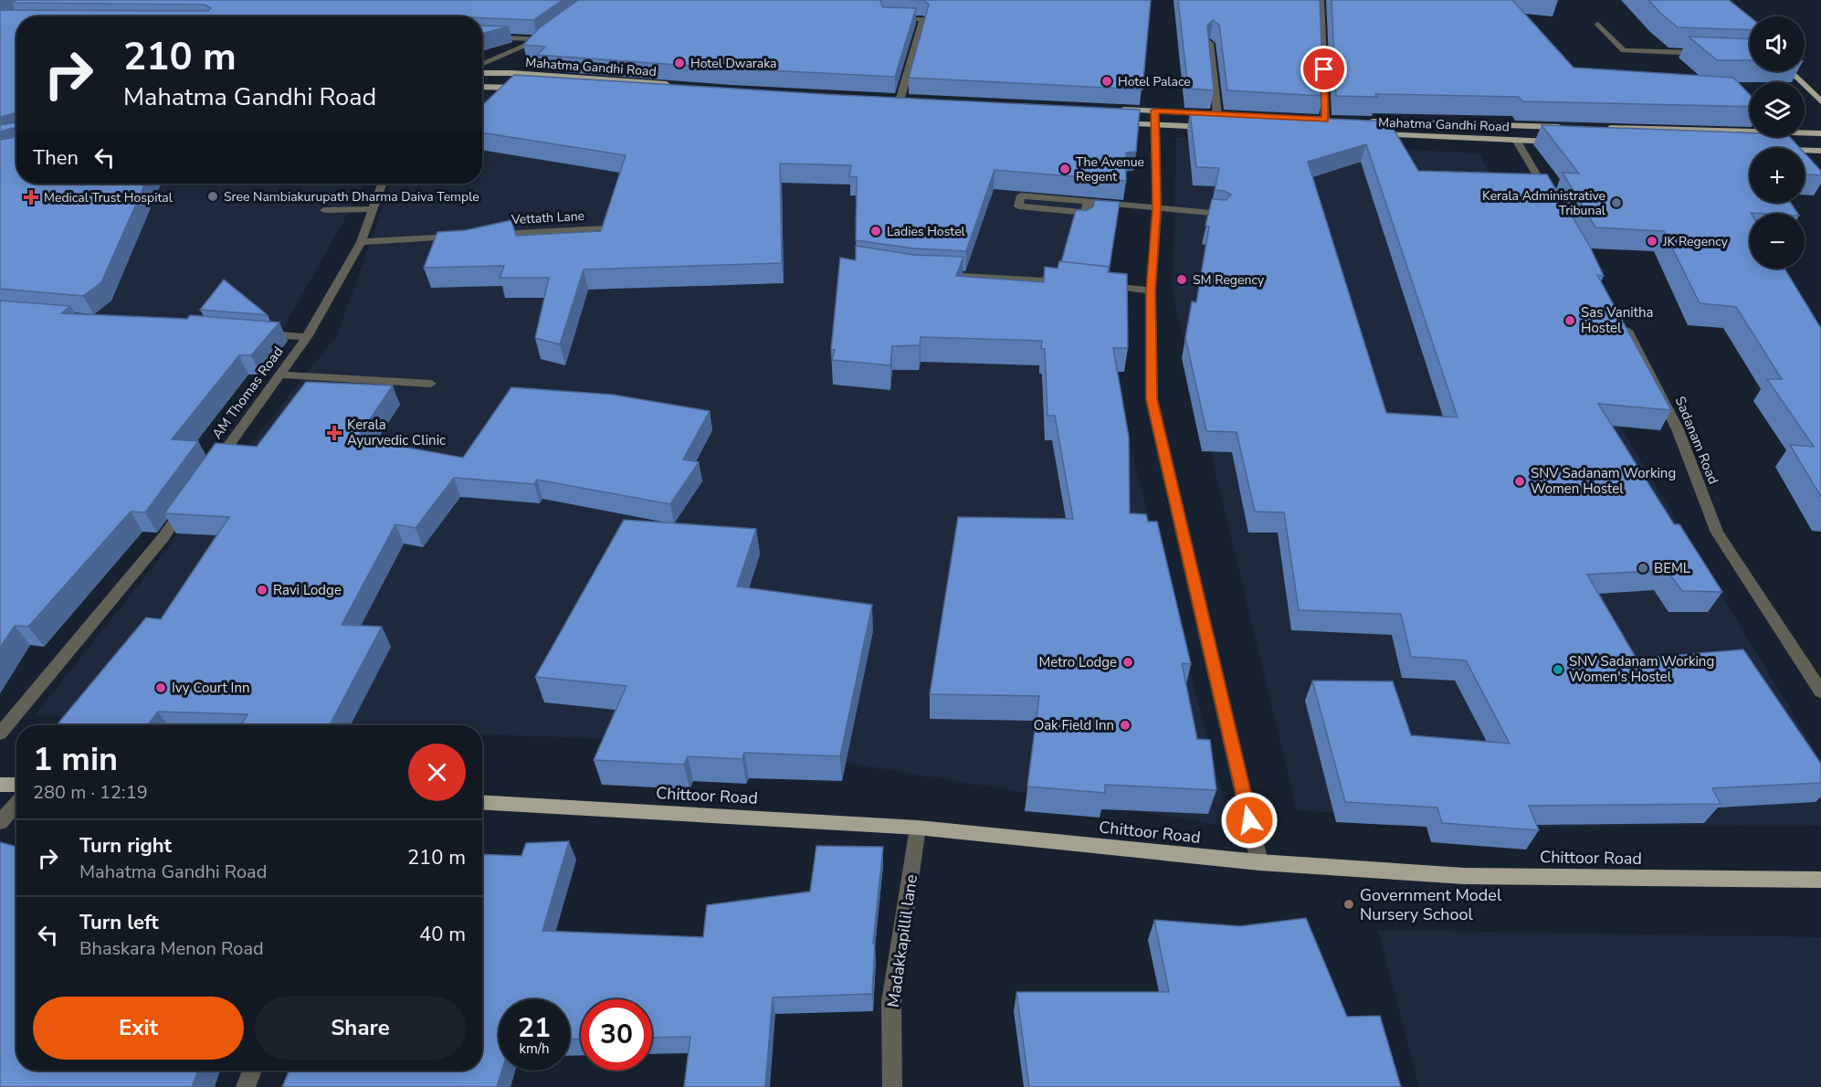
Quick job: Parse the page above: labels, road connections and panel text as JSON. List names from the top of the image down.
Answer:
{
  "streets": {
    "main road": ["Mahatma Gandhi Road", "Chittoor Road"],
    "street": [
      "Vettath Lane",
      "AM Thomas Road",
      "Sadanam Road",
      "Madakkapillil lane"
    ]
  },
  "crossings": [
    ["Chittoor Road", "Madakkapillil lane"]
  ],
  "places": {
    "other": [
      "Hotel Dwaraka",
      "Hotel Palace",
      "The Avenue Regent",
      "Sree Nambiakurupath Dharma Daiva Temple",
      "Kerala Administrative Tribunal",
      "Ladies Hostel",
      "JK Regency",
      "SM Regency",
      "Sas Vanitha Hostel",
      "SNV Sadanam Working Women Hostel",
      "BEML",
      "Ravi Lodge",
      "Metro Lodge",
      "SNV Sadanam Working Women's Hostel",
      "Ivy Court Inn",
      "Oak Field Inn",
      "Government Model Nursery School"
    ],
    "health": ["Medical Trust Hospital", "Kerala Ayurvedic Clinic"]
  },
  "page": {
    "map_buttons": ["+", "−"],
    "turn": ["210 m", "Mahatma Gandhi Road"],
    "then": "Then",
    "heading": ["1 min", "280 m · 12:19"],
    "list": [
      {
        "name": "Turn right",
        "note": "Mahatma Gandhi Road",
        "value": "210 m"
      },
      {
        "name": "Turn left",
        "note": "Bhaskara Menon Road",
        "value": "40 m"
      }
    ],
    "buttons": ["Exit", "Share"],
    "speed": "21 km/h",
    "limit": "30"
  }
}
